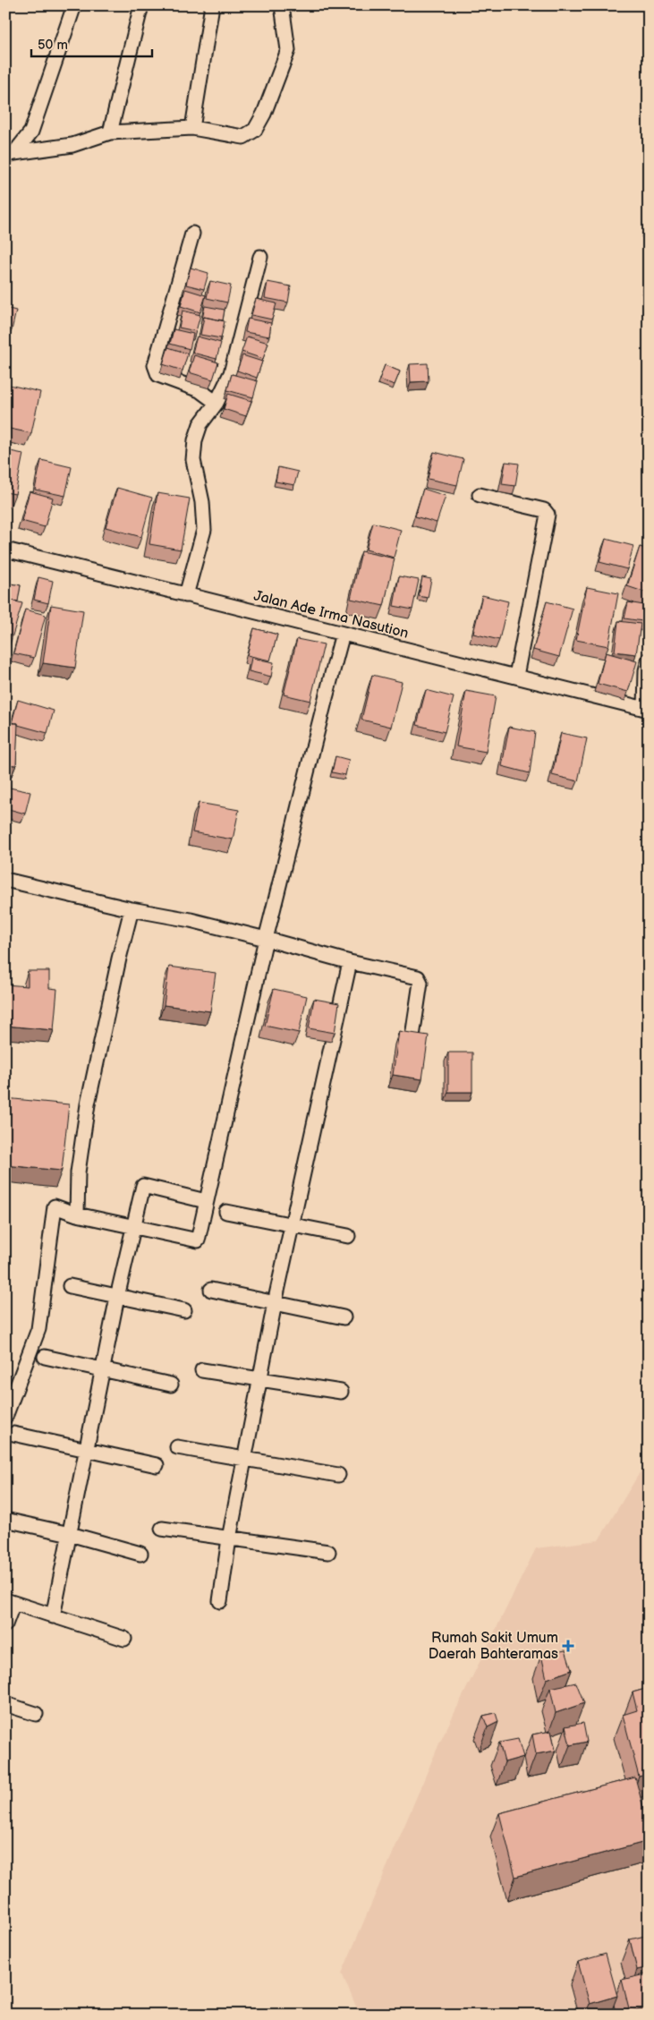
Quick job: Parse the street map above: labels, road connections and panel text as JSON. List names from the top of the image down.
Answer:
{
  "streets": {
    "street": ["Jalan Ade Irma Nasution"]
  },
  "places": {
    "health": ["Rumah Sakit Umum Daerah Bahteramas"]
  },
  "scale_bar": "50 m"
}
